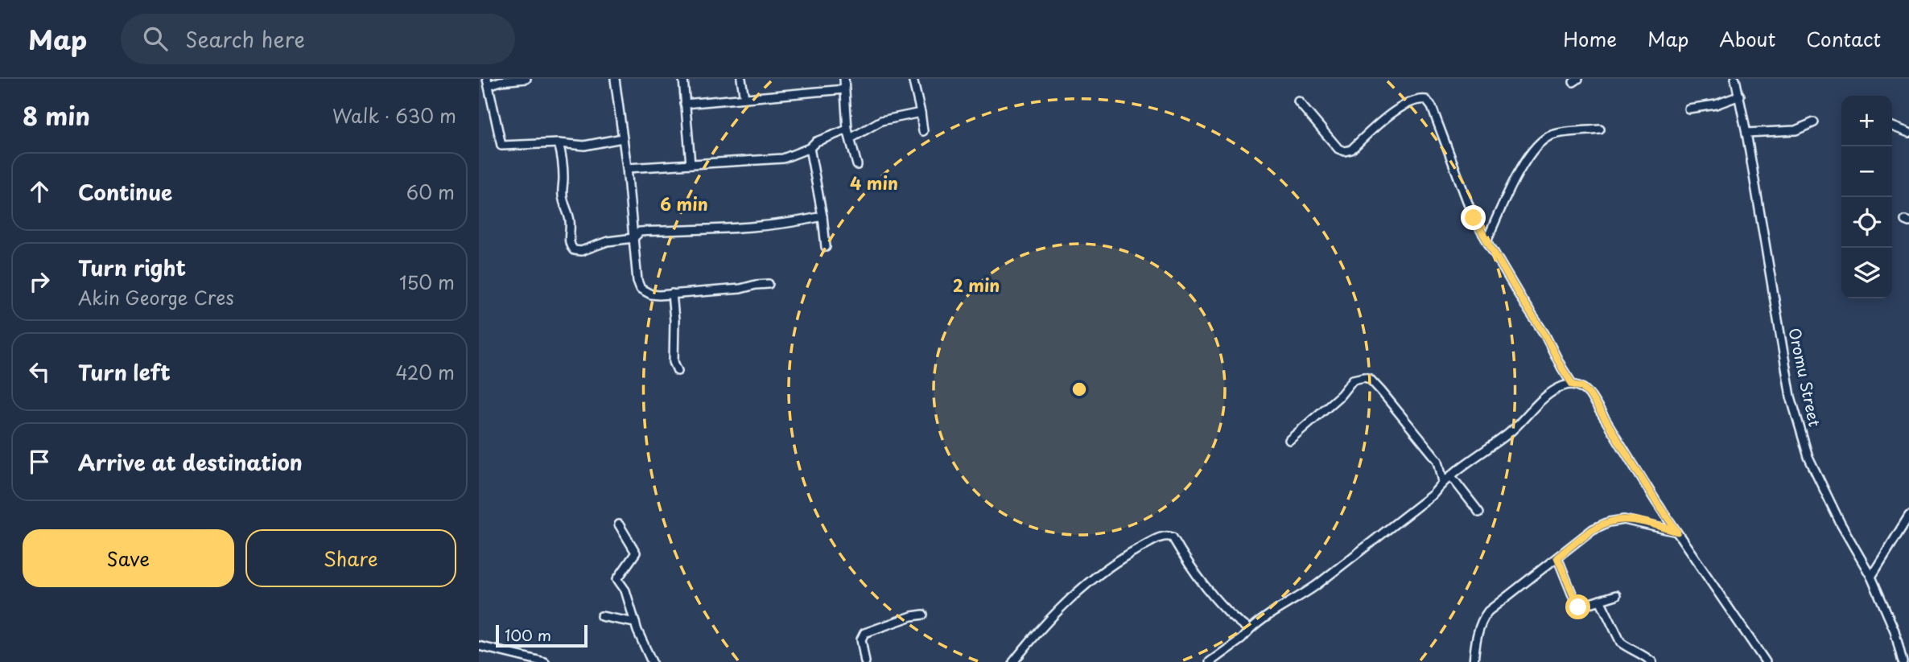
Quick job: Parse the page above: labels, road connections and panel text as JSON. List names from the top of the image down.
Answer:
{
  "streets": {
    "street": ["Oromu Street"]
  },
  "scale_bar": "100 m",
  "page": {
    "header": "Map",
    "search": "Search here",
    "nav": [
      "Home",
      "Map",
      "About",
      "Contact"
    ],
    "heading": ["8 min", "Walk · 630 m"],
    "map_buttons": ["+", "−"],
    "list": [
      ["Continue", "60 m"],
      ["Turn right", "Akin George Cres", "150 m"],
      ["Turn left", "420 m"],
      "Arrive at destination"
    ],
    "buttons": ["Save", "Share"],
    "scale": "100 m"
  },
  "rings": ["4 min", "6 min", "2 min"]
}
